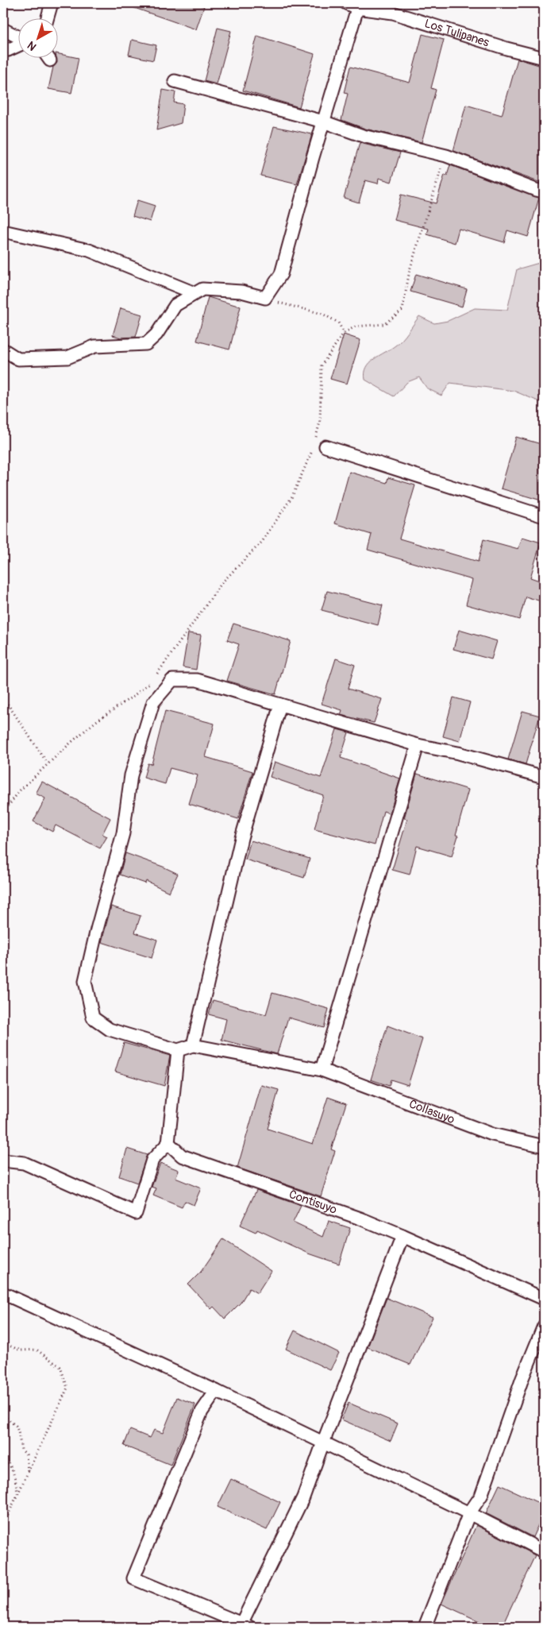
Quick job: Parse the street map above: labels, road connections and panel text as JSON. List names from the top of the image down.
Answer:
{
  "streets": {
    "street": ["Los Tulipanes", "Collasuyo", "Contisuyo"]
  },
  "north": "bottom left"
}
